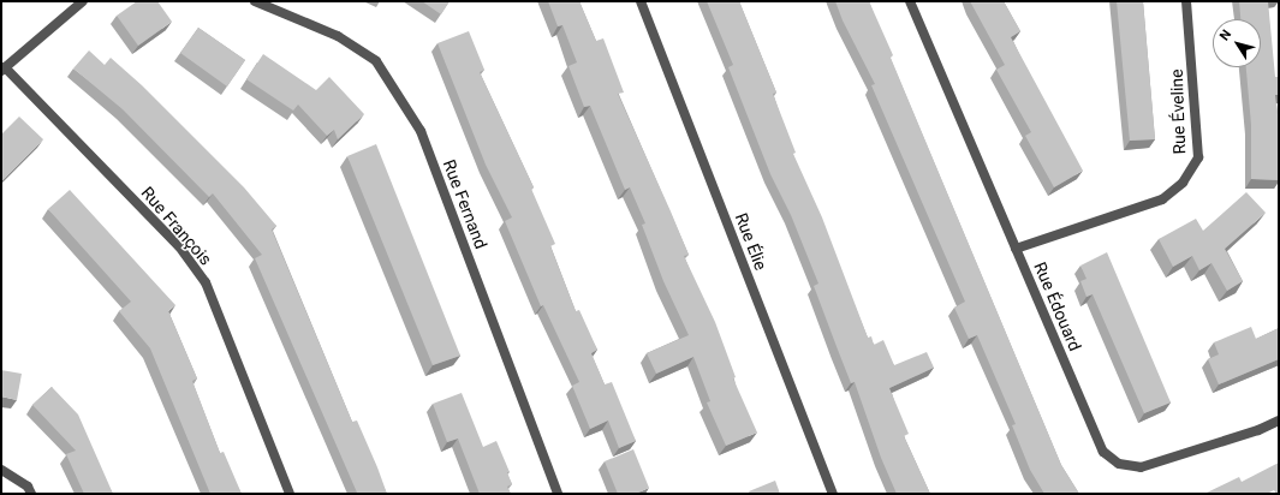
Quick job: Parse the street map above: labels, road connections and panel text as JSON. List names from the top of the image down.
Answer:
{
  "streets": {
    "street": [
      "Rue Éveline",
      "Rue Fernand",
      "Rue François",
      "Rue Élie",
      "Rue Édouard"
    ]
  },
  "crossings": [
    ["Rue Éveline", "Rue Édouard"]
  ],
  "north": "top left"
}
